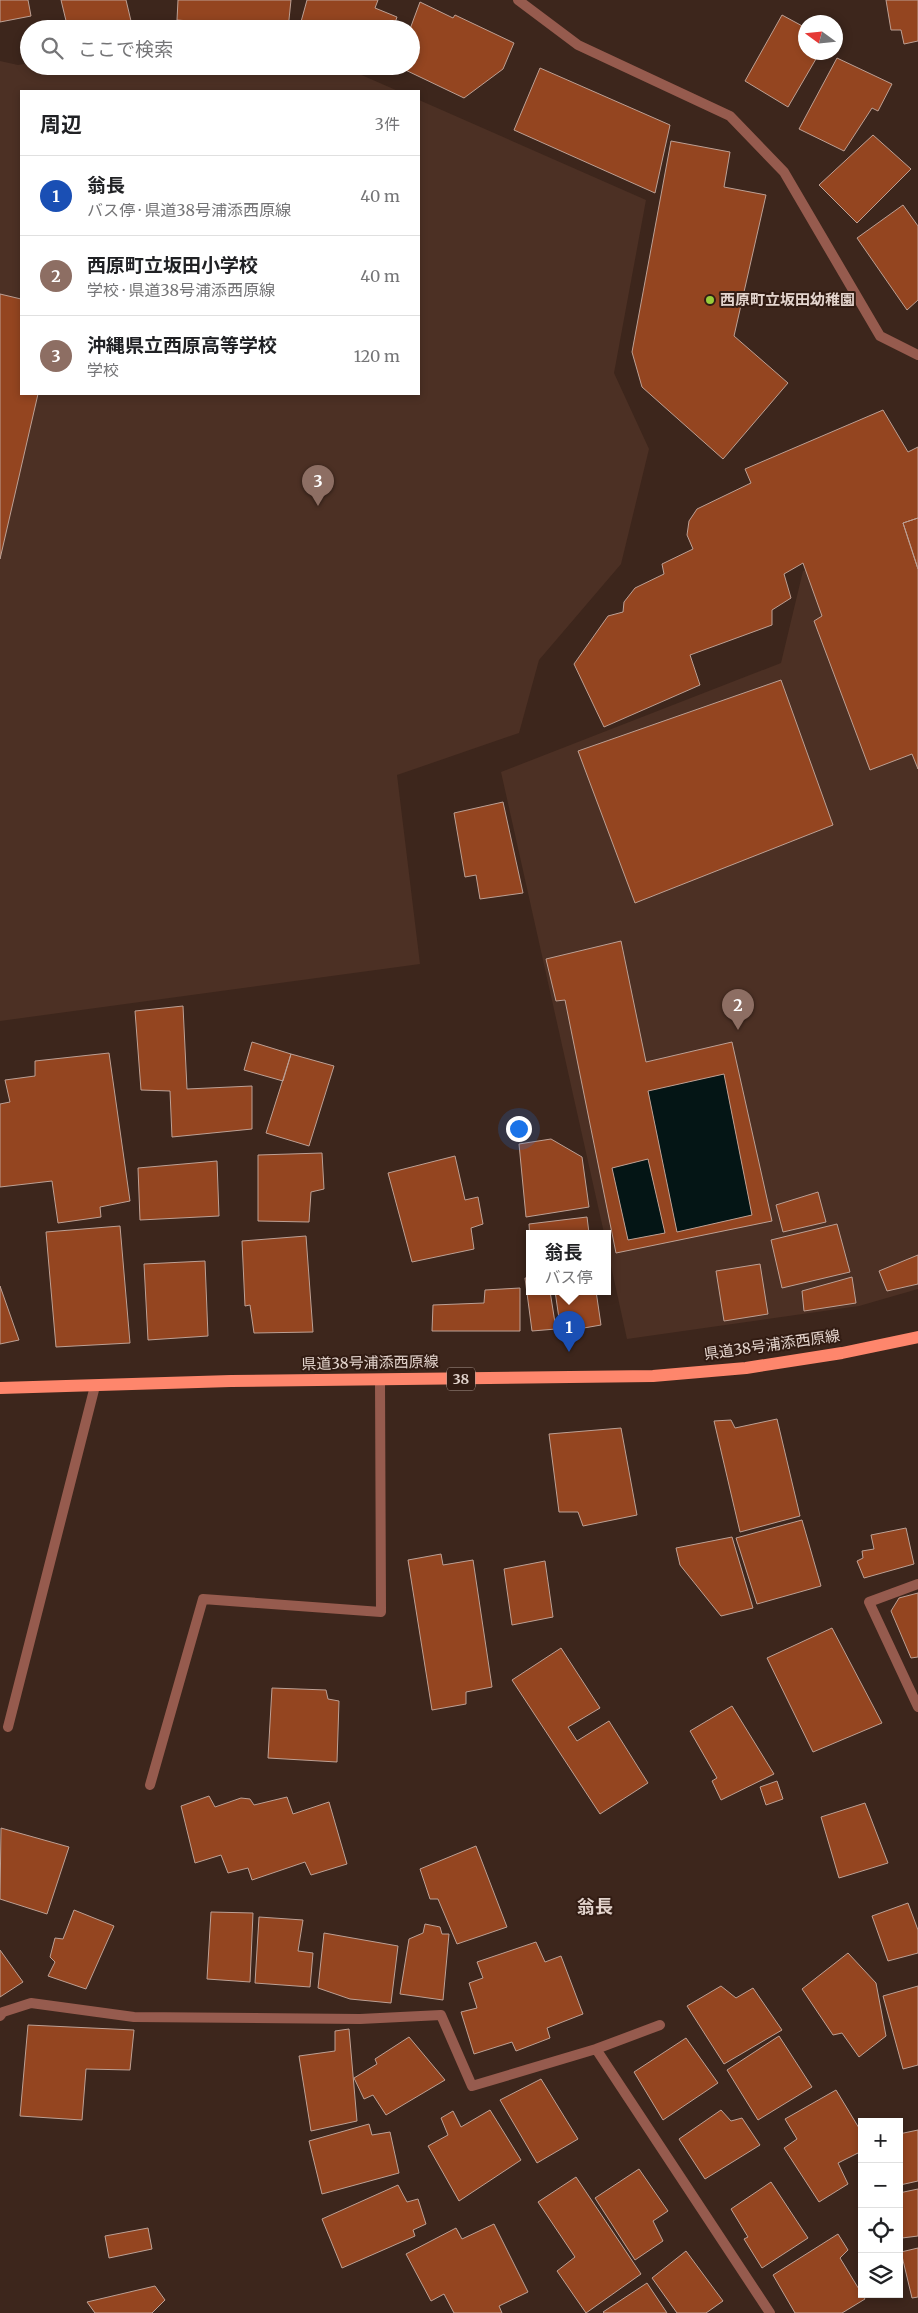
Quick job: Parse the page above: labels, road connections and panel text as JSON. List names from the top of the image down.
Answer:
{
  "streets": {
    "main road": ["県道38号浦添西原線", "38"]
  },
  "districts": ["翁長"],
  "places": ["西原町立坂田幼稚園"],
  "north": "left",
  "page": {
    "search": "ここで検索",
    "heading": ["周辺", "3件"],
    "list": [
      {
        "mark": "1",
        "name": "翁長",
        "note": "バス停 · 県道38号浦添西原線",
        "value": "40 m"
      },
      {
        "mark": "2",
        "name": "西原町立坂田小学校",
        "note": "学校 · 県道38号浦添西原線",
        "value": "40 m"
      },
      {
        "mark": "3",
        "name": "沖縄県立西原高等学校",
        "note": "学校",
        "value": "120 m"
      }
    ],
    "pins": ["3", "2", "1"],
    "popup": ["翁長", "バス停"],
    "map_buttons": ["+", "−"]
  }
}
